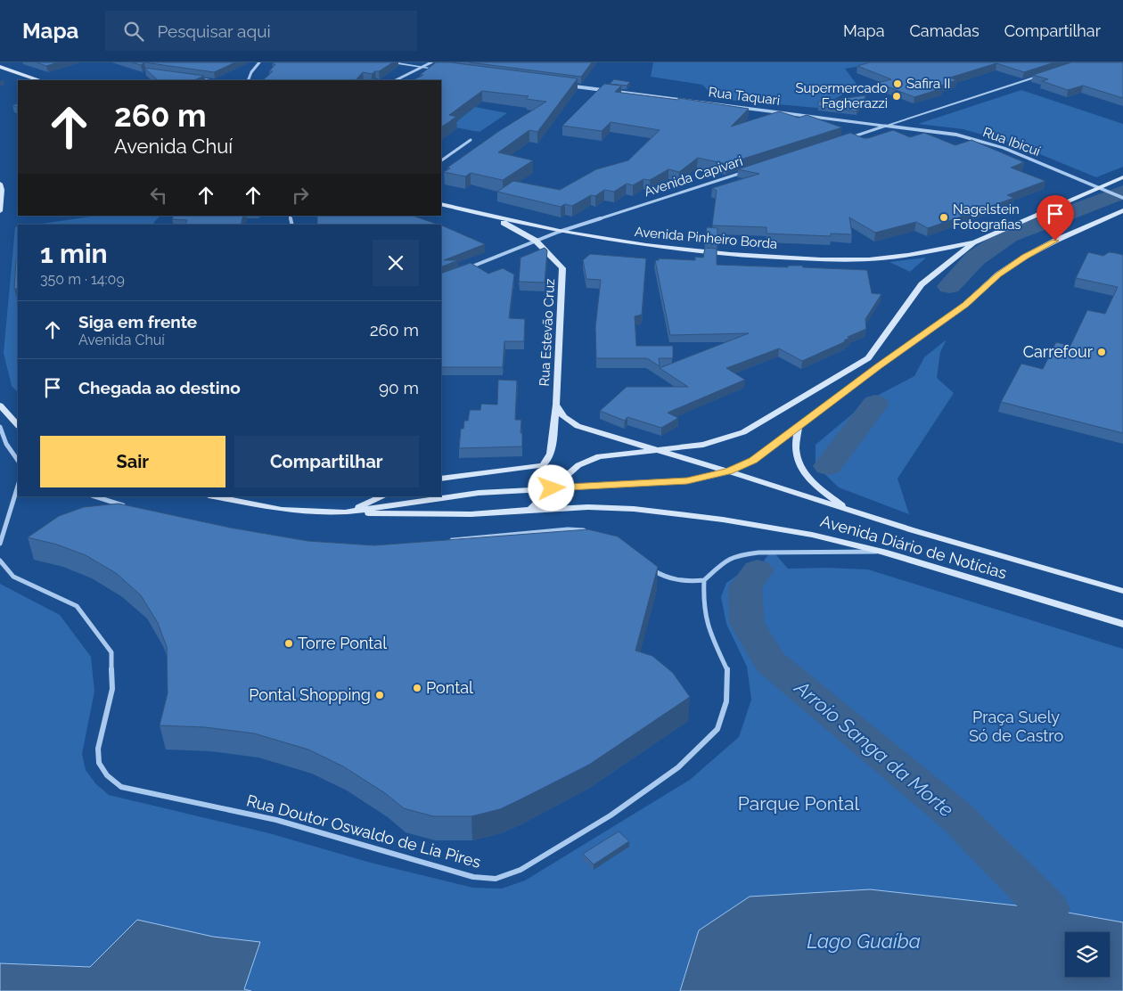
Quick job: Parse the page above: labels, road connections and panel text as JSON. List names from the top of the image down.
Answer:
{
  "streets": {
    "main road": ["Avenida Pinheiro Borda", "Rua Estevão Cruz", "Avenida Diário de Notícias"],
    "street": [
      "Rua Taquari",
      "Rua Ibicuí",
      "Avenida Capivari",
      "Rua Doutor Oswaldo de Lia Pires"
    ]
  },
  "crossings": [
    ["Rua Taquari", "Rua Ibicuí"],
    ["Avenida Capivari", "Avenida Pinheiro Borda"],
    ["Avenida Capivari", "Rua Estevão Cruz"],
    ["Avenida Pinheiro Borda", "Rua Estevão Cruz"],
    ["Rua Estevão Cruz", "Avenida Diário de Notícias"]
  ],
  "water": ["Arroio Sanga da Morte", "Lago Guaíba"],
  "parks": ["Praça Suely Só de Castro", "Parque Pontal"],
  "places": [
    "Safira II",
    "Supermercado Fagherazzi",
    "Nagelstein Fotografias",
    "Carrefour",
    "Torre Pontal",
    "Pontal",
    "Pontal Shopping"
  ],
  "page": {
    "header": "Mapa",
    "search": "Pesquisar aqui",
    "nav": ["Mapa", "Camadas", "Compartilhar"],
    "turn": ["260 m", "Avenida Chuí"],
    "heading": ["1 min", "350 m · 14:09"],
    "list": [
      {
        "name": "Siga em frente",
        "note": "Avenida Chuí",
        "value": "260 m"
      },
      {
        "name": "Chegada ao destino",
        "value": "90 m"
      }
    ],
    "buttons": ["Sair", "Compartilhar"]
  }
}
